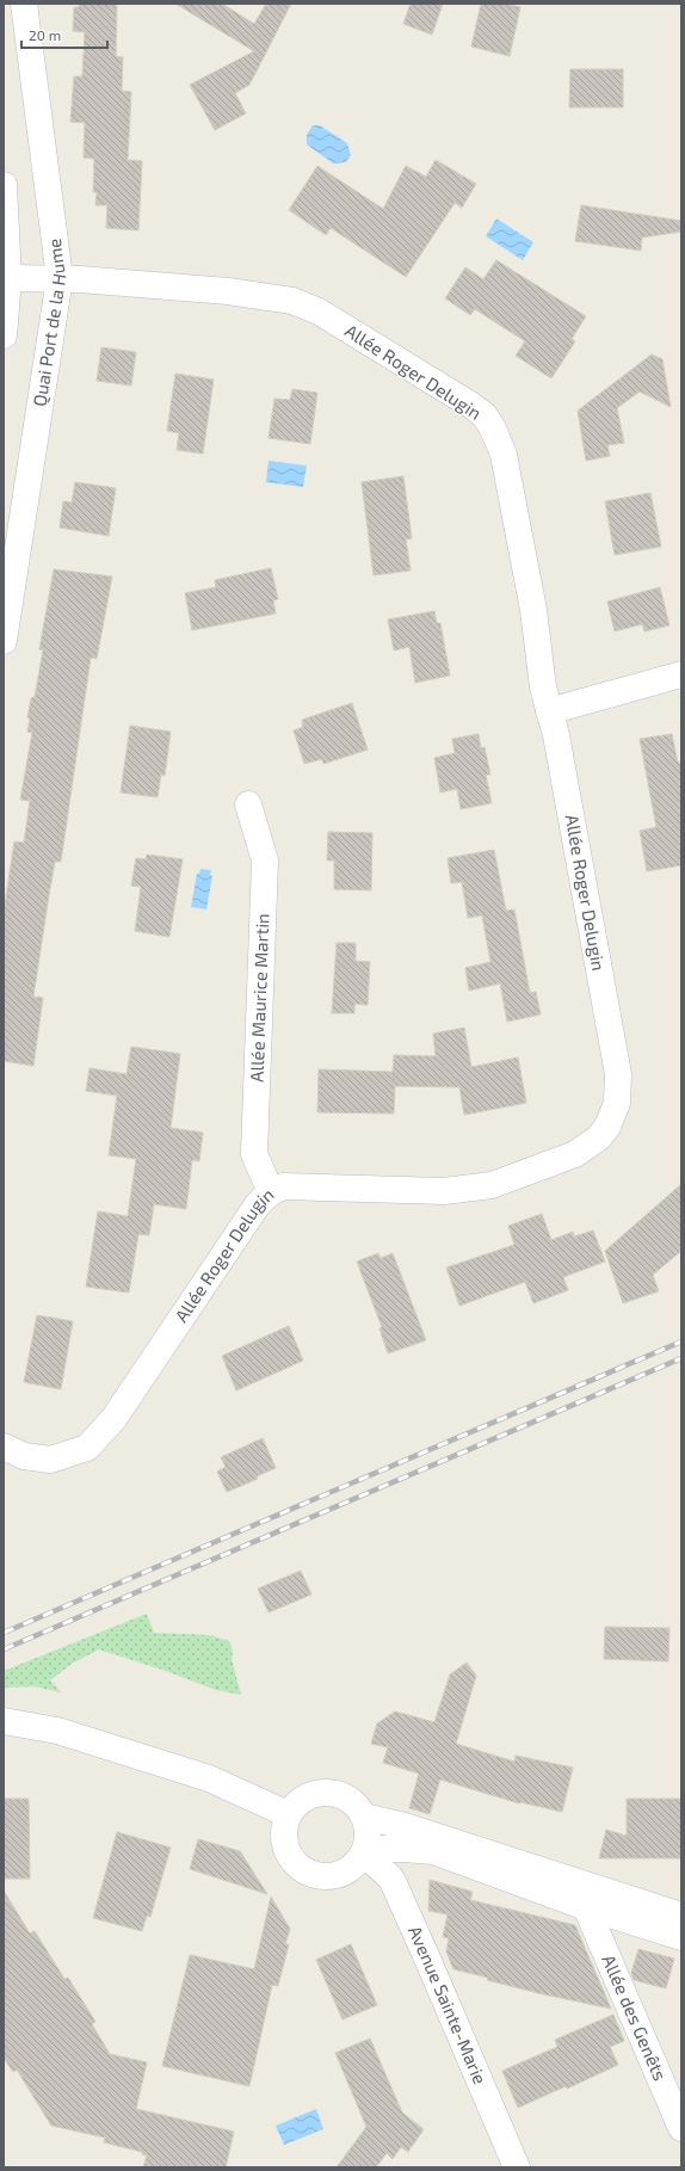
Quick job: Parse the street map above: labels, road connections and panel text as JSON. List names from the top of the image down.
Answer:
{
  "streets": {
    "street": [
      "Quai Port de la Hume",
      "Allée Roger Delugin",
      "Allée Maurice Martin",
      "Avenue Sainte-Marie",
      "Allée des Genêts"
    ]
  },
  "crossings": [
    ["Quai Port de la Hume", "Allée Roger Delugin"],
    ["Allée Roger Delugin", "Allée Maurice Martin"]
  ],
  "scale_bar": "20 m"
}
